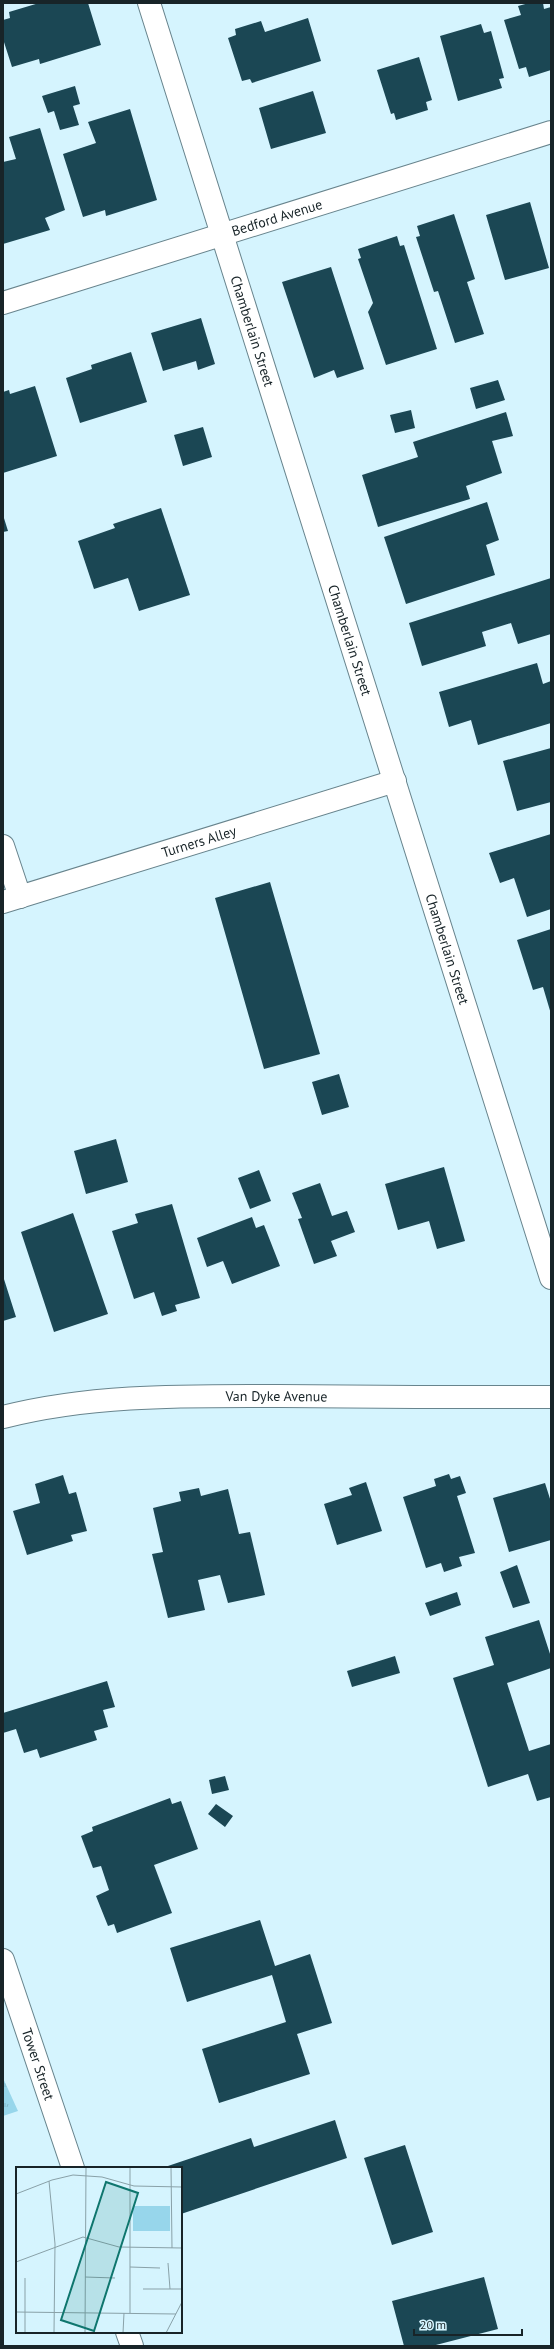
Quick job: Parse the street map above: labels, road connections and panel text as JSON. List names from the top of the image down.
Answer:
{
  "streets": {
    "street": [
      "Bedford Avenue",
      "Chamberlain Street",
      "Turners Alley",
      "Van Dyke Avenue",
      "Tower Street"
    ]
  },
  "crossings": [
    ["Bedford Avenue", "Chamberlain Street"],
    ["Chamberlain Street", "Turners Alley"]
  ],
  "scale_bar": "20 m"
}
